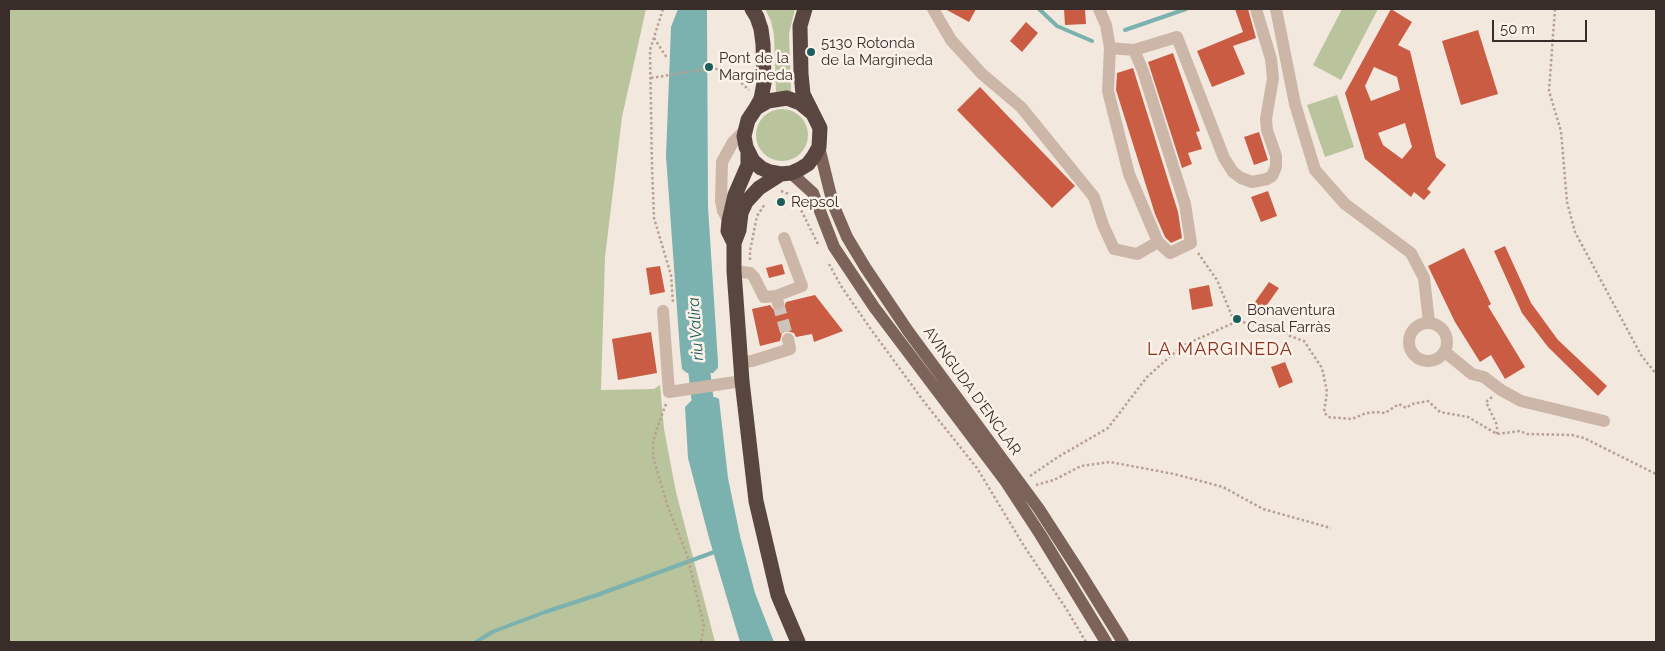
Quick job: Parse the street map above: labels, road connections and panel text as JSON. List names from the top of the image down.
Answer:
{
  "streets": {
    "main road": ["AVINGUDA D'ENCLAR"]
  },
  "districts": ["LA MARGINEDA"],
  "water": ["riu Valira"],
  "places": [
    "5130 Rotonda de la Margineda",
    "Pont de la Margineda",
    "Repsol",
    "Bonaventura Casal Farràs"
  ],
  "scale_bar": "50 m"
}
